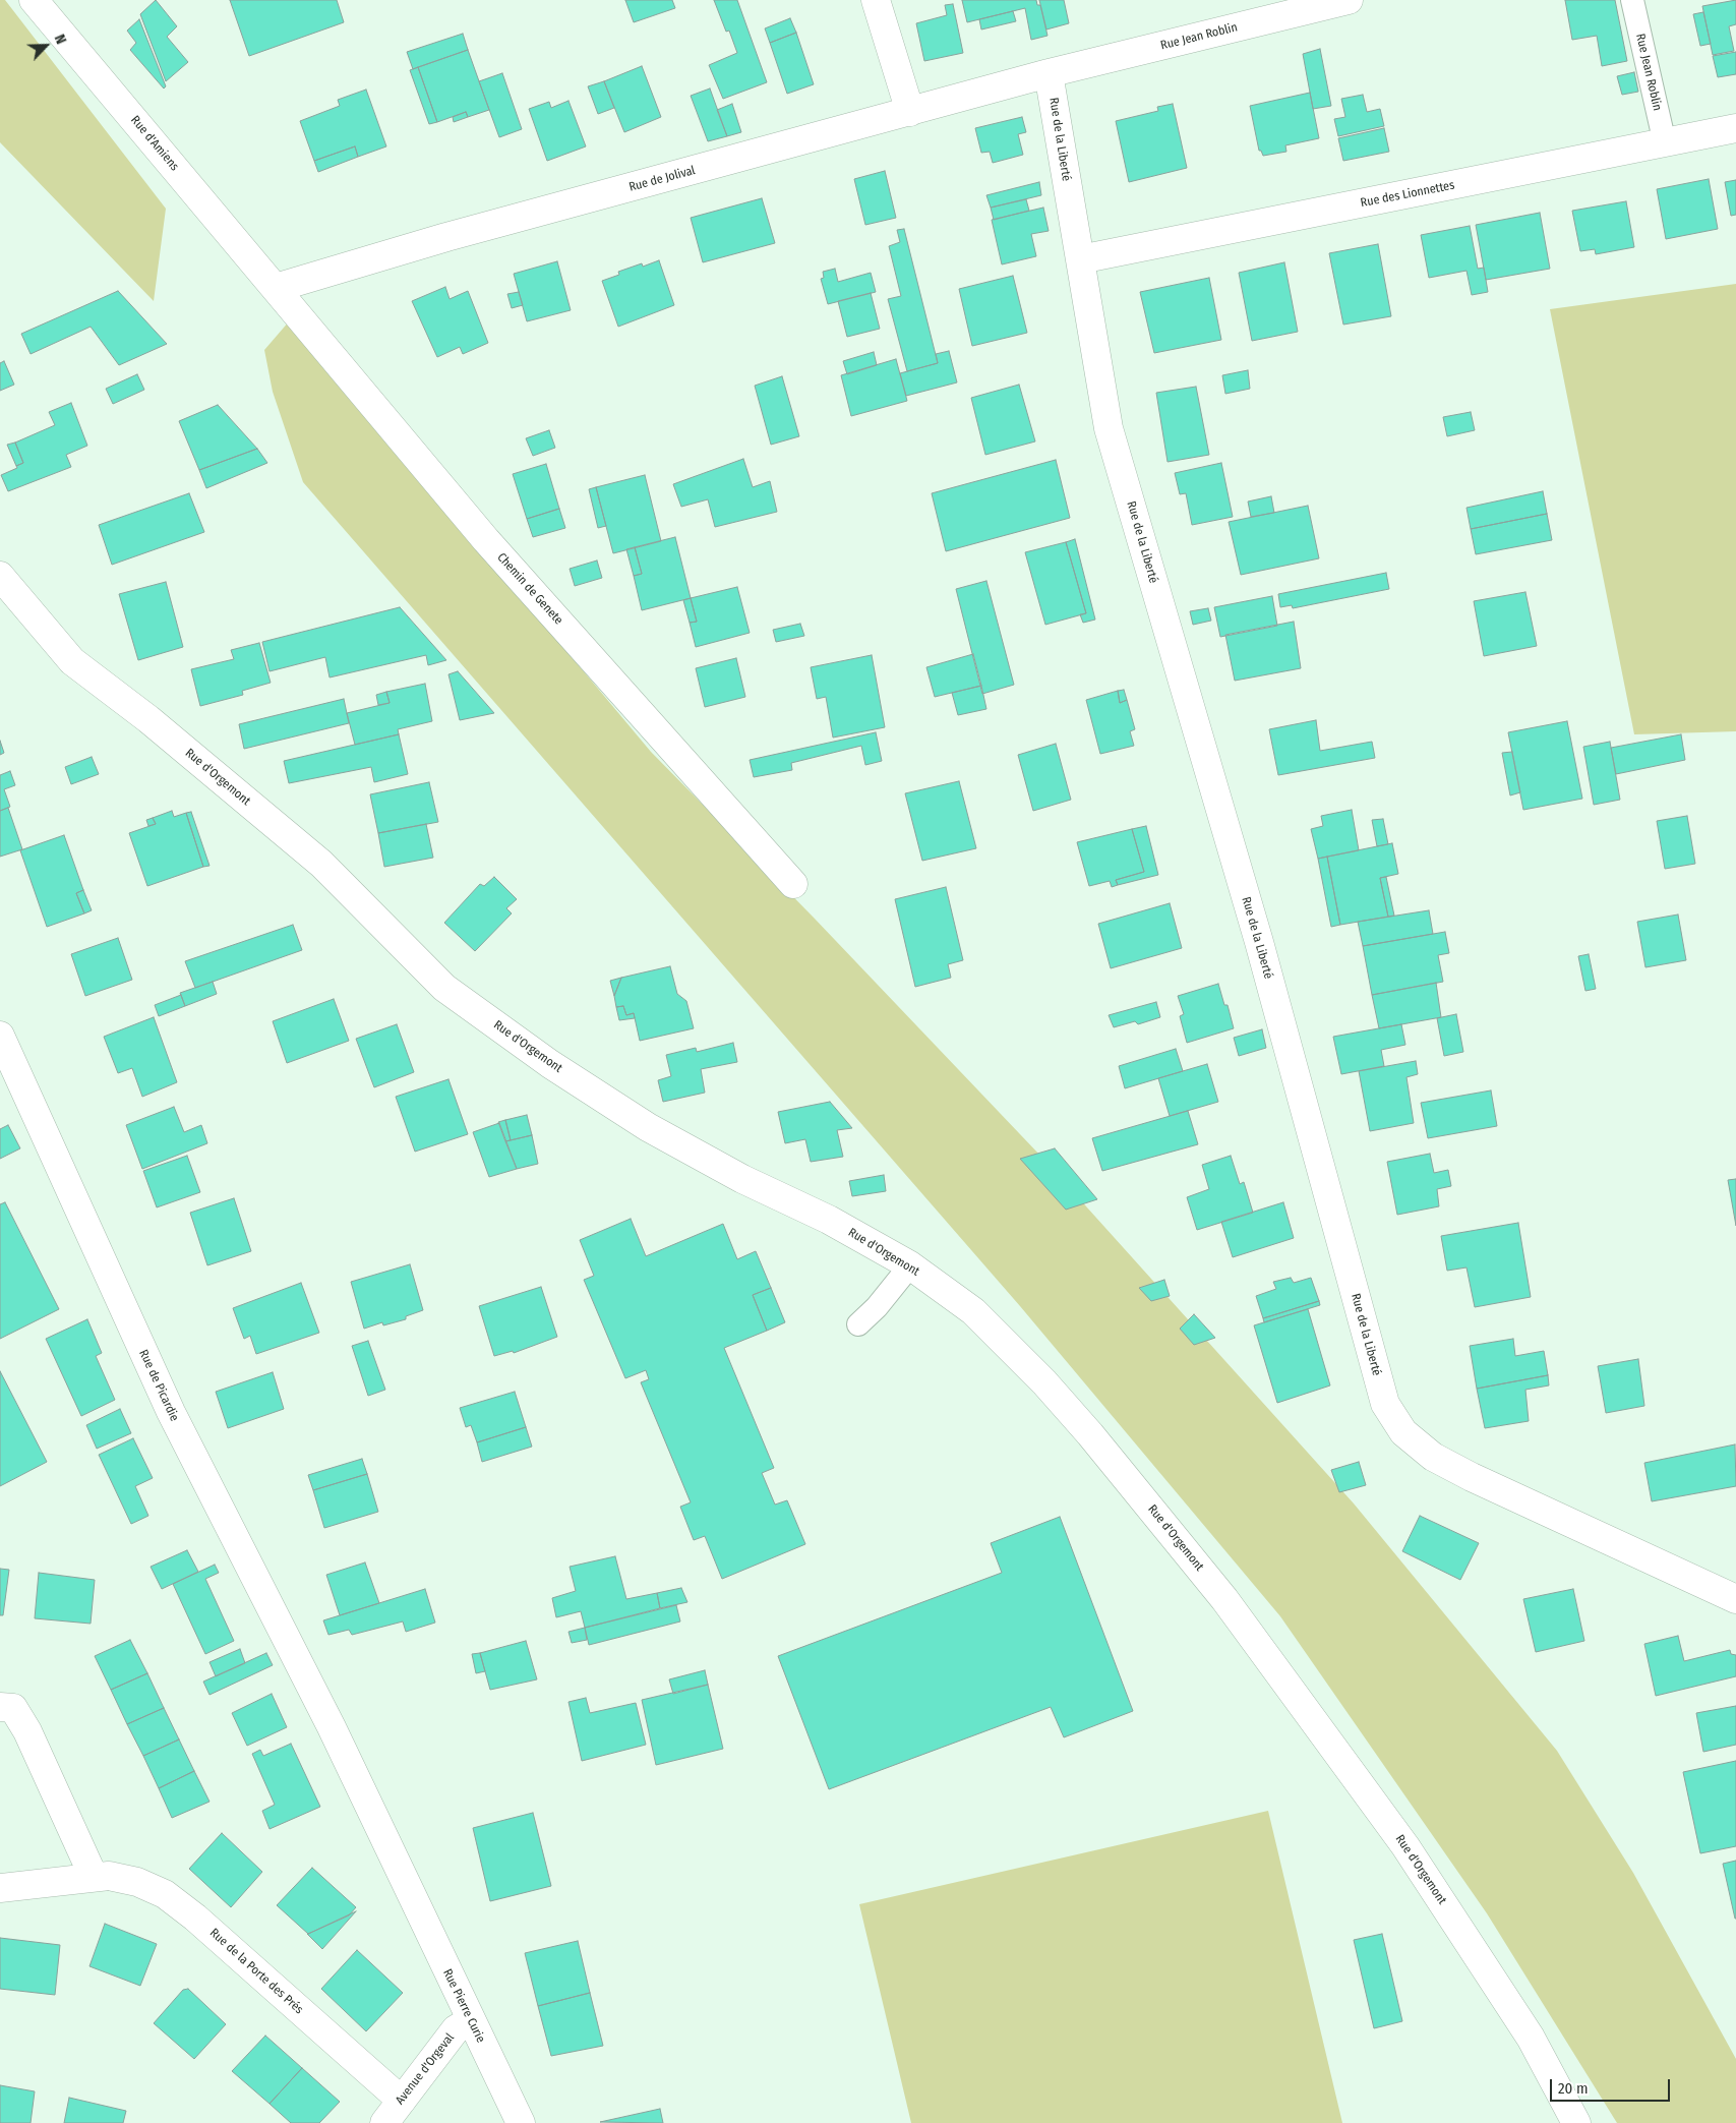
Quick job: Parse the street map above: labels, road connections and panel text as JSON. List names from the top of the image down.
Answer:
{
  "streets": {
    "street": [
      "Rue Jean Roblin",
      "Rue de la Liberté",
      "Rue d'Amiens",
      "Rue de Jolival",
      "Rue des Lionnettes",
      "Chemin de Genete",
      "Rue d'Orgemont",
      "Rue de Picardie",
      "Rue de la Porte des Prés",
      "Rue Pierre Curie",
      "Avenue d'Orgeval"
    ]
  },
  "crossings": [
    ["Rue Jean Roblin", "Rue de la Liberté"],
    ["Rue Jean Roblin", "Rue de Jolival"],
    ["Rue Jean Roblin", "Rue des Lionnettes"],
    ["Rue de la Liberté", "Rue de Jolival"],
    ["Rue de la Liberté", "Rue des Lionnettes"],
    ["Rue d'Amiens", "Rue de Jolival"],
    ["Rue d'Amiens", "Chemin de Genete"],
    ["Rue de Jolival", "Chemin de Genete"],
    ["Rue de Picardie", "Rue Pierre Curie"],
    ["Rue de la Porte des Prés", "Avenue d'Orgeval"],
    ["Rue Pierre Curie", "Avenue d'Orgeval"]
  ],
  "scale_bar": "20 m",
  "north": "top right"
}
